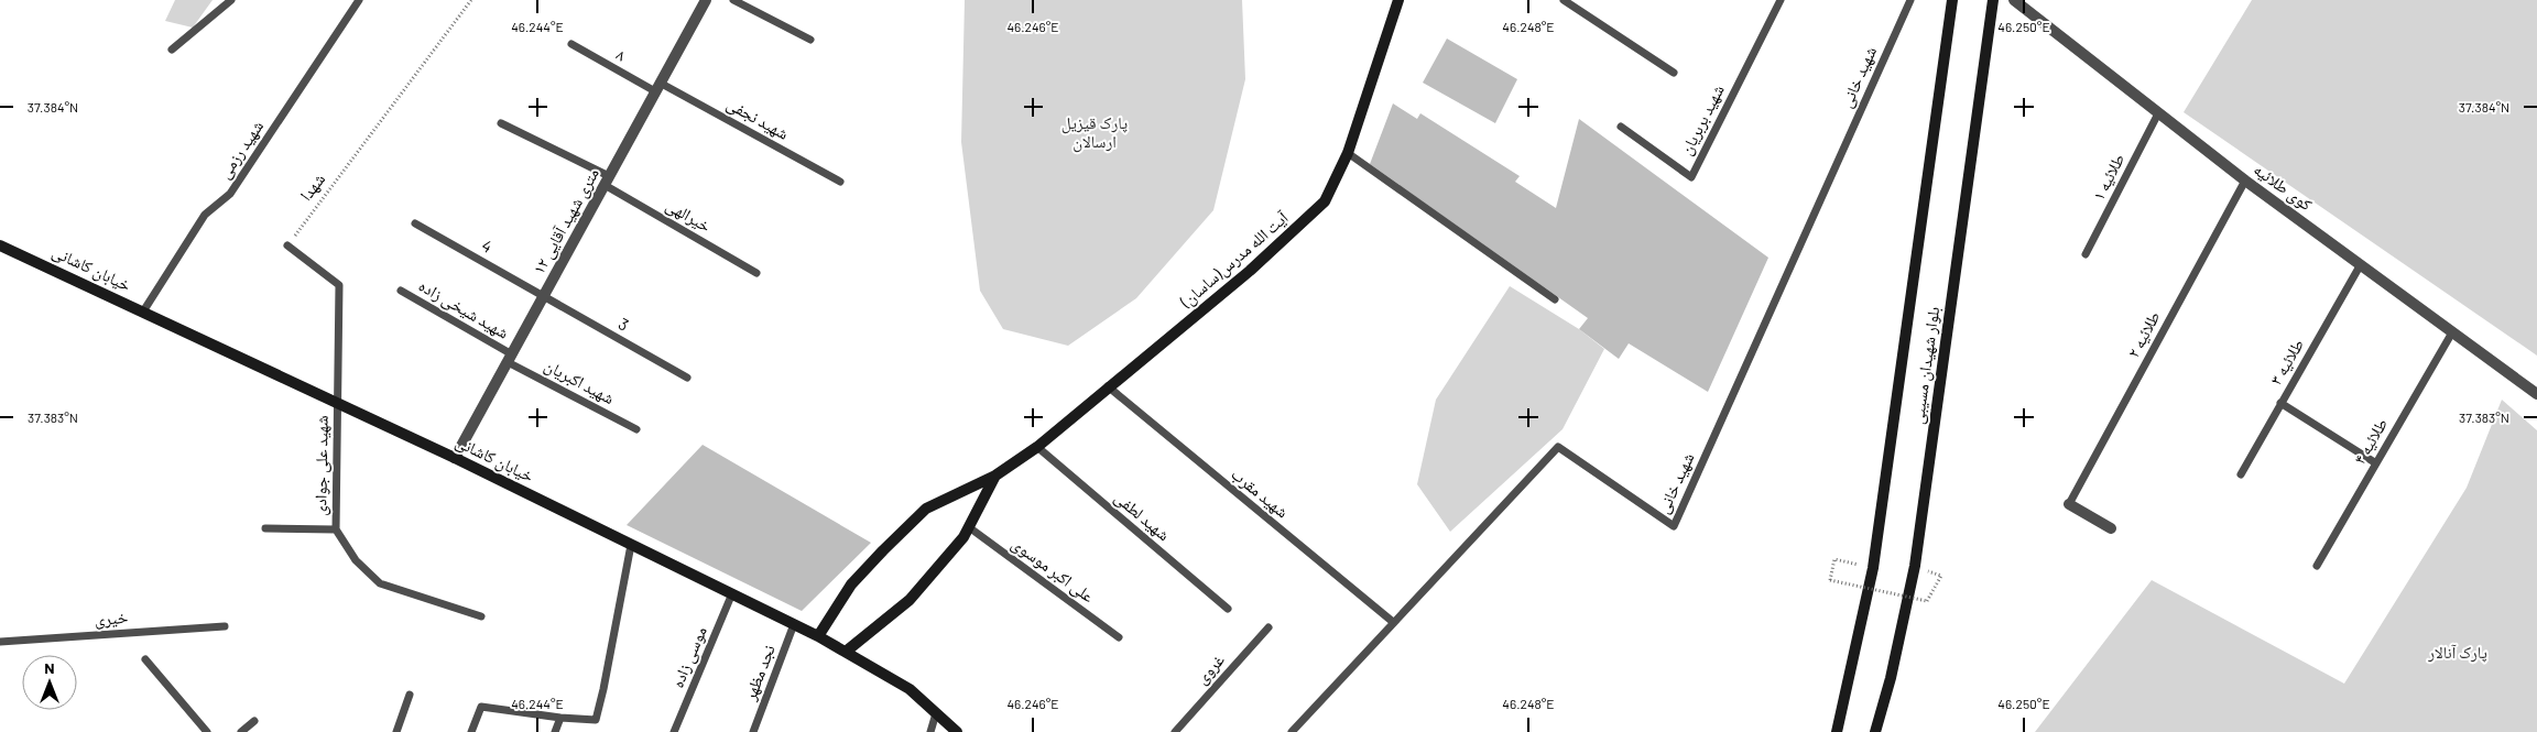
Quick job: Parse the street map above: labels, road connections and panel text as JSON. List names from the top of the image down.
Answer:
{
  "streets": {
    "street": [
      "کوی طلائیه",
      "۱۲ متری شهید آقایی",
      "آیت الله مدرس(ساسان)",
      "خیابان کاشانی",
      "بلوار شهیدان مسیبی"
    ],
    "lane": [
      "۸",
      "شهید خانی",
      "شهید نجفی",
      "شهید بربریان",
      "شهید رزمی",
      "طلائیه ۱",
      "خیرالهی",
      "4",
      "شهید شیخی زاده",
      "3",
      "طلائیه ۲",
      "طلائیه ۳",
      "شهید اکبریان",
      "طلائیه ۴",
      "شهید علی جوادی",
      "شهید مقرب",
      "شهید لطفی",
      "علی اکبر موسوی",
      "خیری",
      "موسی زاده",
      "غروی",
      "نجد مظهر"
    ],
    "path": ["شهدا"]
  },
  "crossings": [
    ["۸", "شهید نجفی"],
    ["۸", "۱۲ متری شهید آقایی"],
    ["شهید خانی", "شهید مقرب"],
    ["شهید نجفی", "۱۲ متری شهید آقایی"],
    ["شهید رزمی", "خیابان کاشانی"],
    ["طلائیه ۱", "کوی طلائیه"],
    ["کوی طلائیه", "طلائیه ۲"],
    ["کوی طلائیه", "طلائیه ۳"],
    ["کوی طلائیه", "طلائیه ۴"],
    ["خیرالهی", "۱۲ متری شهید آقایی"],
    ["۱۲ متری شهید آقایی", "4"],
    ["۱۲ متری شهید آقایی", "خیابان کاشانی"],
    ["۱۲ متری شهید آقایی", "شهید شیخی زاده"],
    ["۱۲ متری شهید آقایی", "3"],
    ["۱۲ متری شهید آقایی", "شهید اکبریان"],
    ["4", "3"],
    ["آیت الله مدرس(ساسان)", "خیابان کاشانی"],
    ["آیت الله مدرس(ساسان)", "شهید مقرب"],
    ["آیت الله مدرس(ساسان)", "شهید لطفی"],
    ["آیت الله مدرس(ساسان)", "علی اکبر موسوی"],
    ["خیابان کاشانی", "شهید علی جوادی"],
    ["خیابان کاشانی", "موسی زاده"],
    ["خیابان کاشانی", "نجد مظهر"],
    ["شهید شیخی زاده", "شهید اکبریان"]
  ],
  "parks": ["پارک قیزیل ارسالان", "پارک آنالار"],
  "north": "top",
  "coordinates": [
    "46.244°E",
    "46.246°E",
    "46.248°E",
    "46.250°E",
    "37.384°N",
    "37.383°N"
  ]
}
